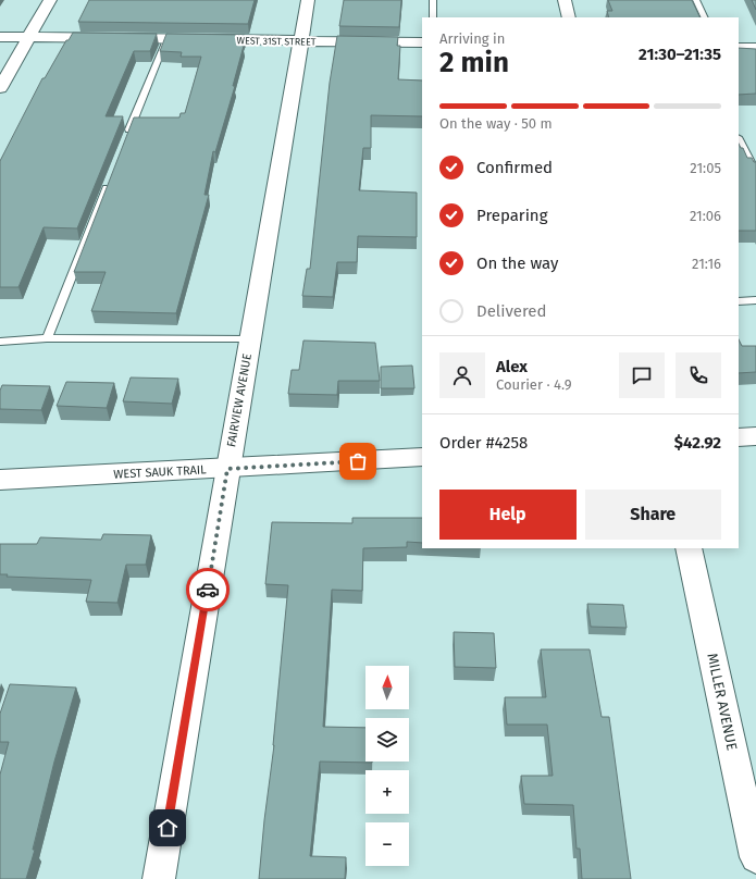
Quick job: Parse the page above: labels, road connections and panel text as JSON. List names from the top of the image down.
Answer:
{
  "streets": {
    "main road": ["WEST SAUK TRAIL"],
    "street": ["WEST 31ST STREET", "FAIRVIEW AVENUE", "MILLER AVENUE"]
  },
  "crossings": [
    ["WEST 31ST STREET", "FAIRVIEW AVENUE"],
    ["FAIRVIEW AVENUE", "WEST SAUK TRAIL"]
  ],
  "north": "top",
  "page": {
    "heading": ["2 min", "Arriving in", "21:30–21:35"],
    "panel": [
      "Alex",
      "Courier · 4.9",
      "Order #4258",
      "$42.92"
    ],
    "bar": "On the way · 50 m",
    "list": [
      ["Confirmed", "21:05"],
      ["Preparing", "21:06"],
      ["On the way", "21:16"],
      "Delivered"
    ],
    "buttons": ["Help", "Share"],
    "map_buttons": ["+", "−"]
  }
}
